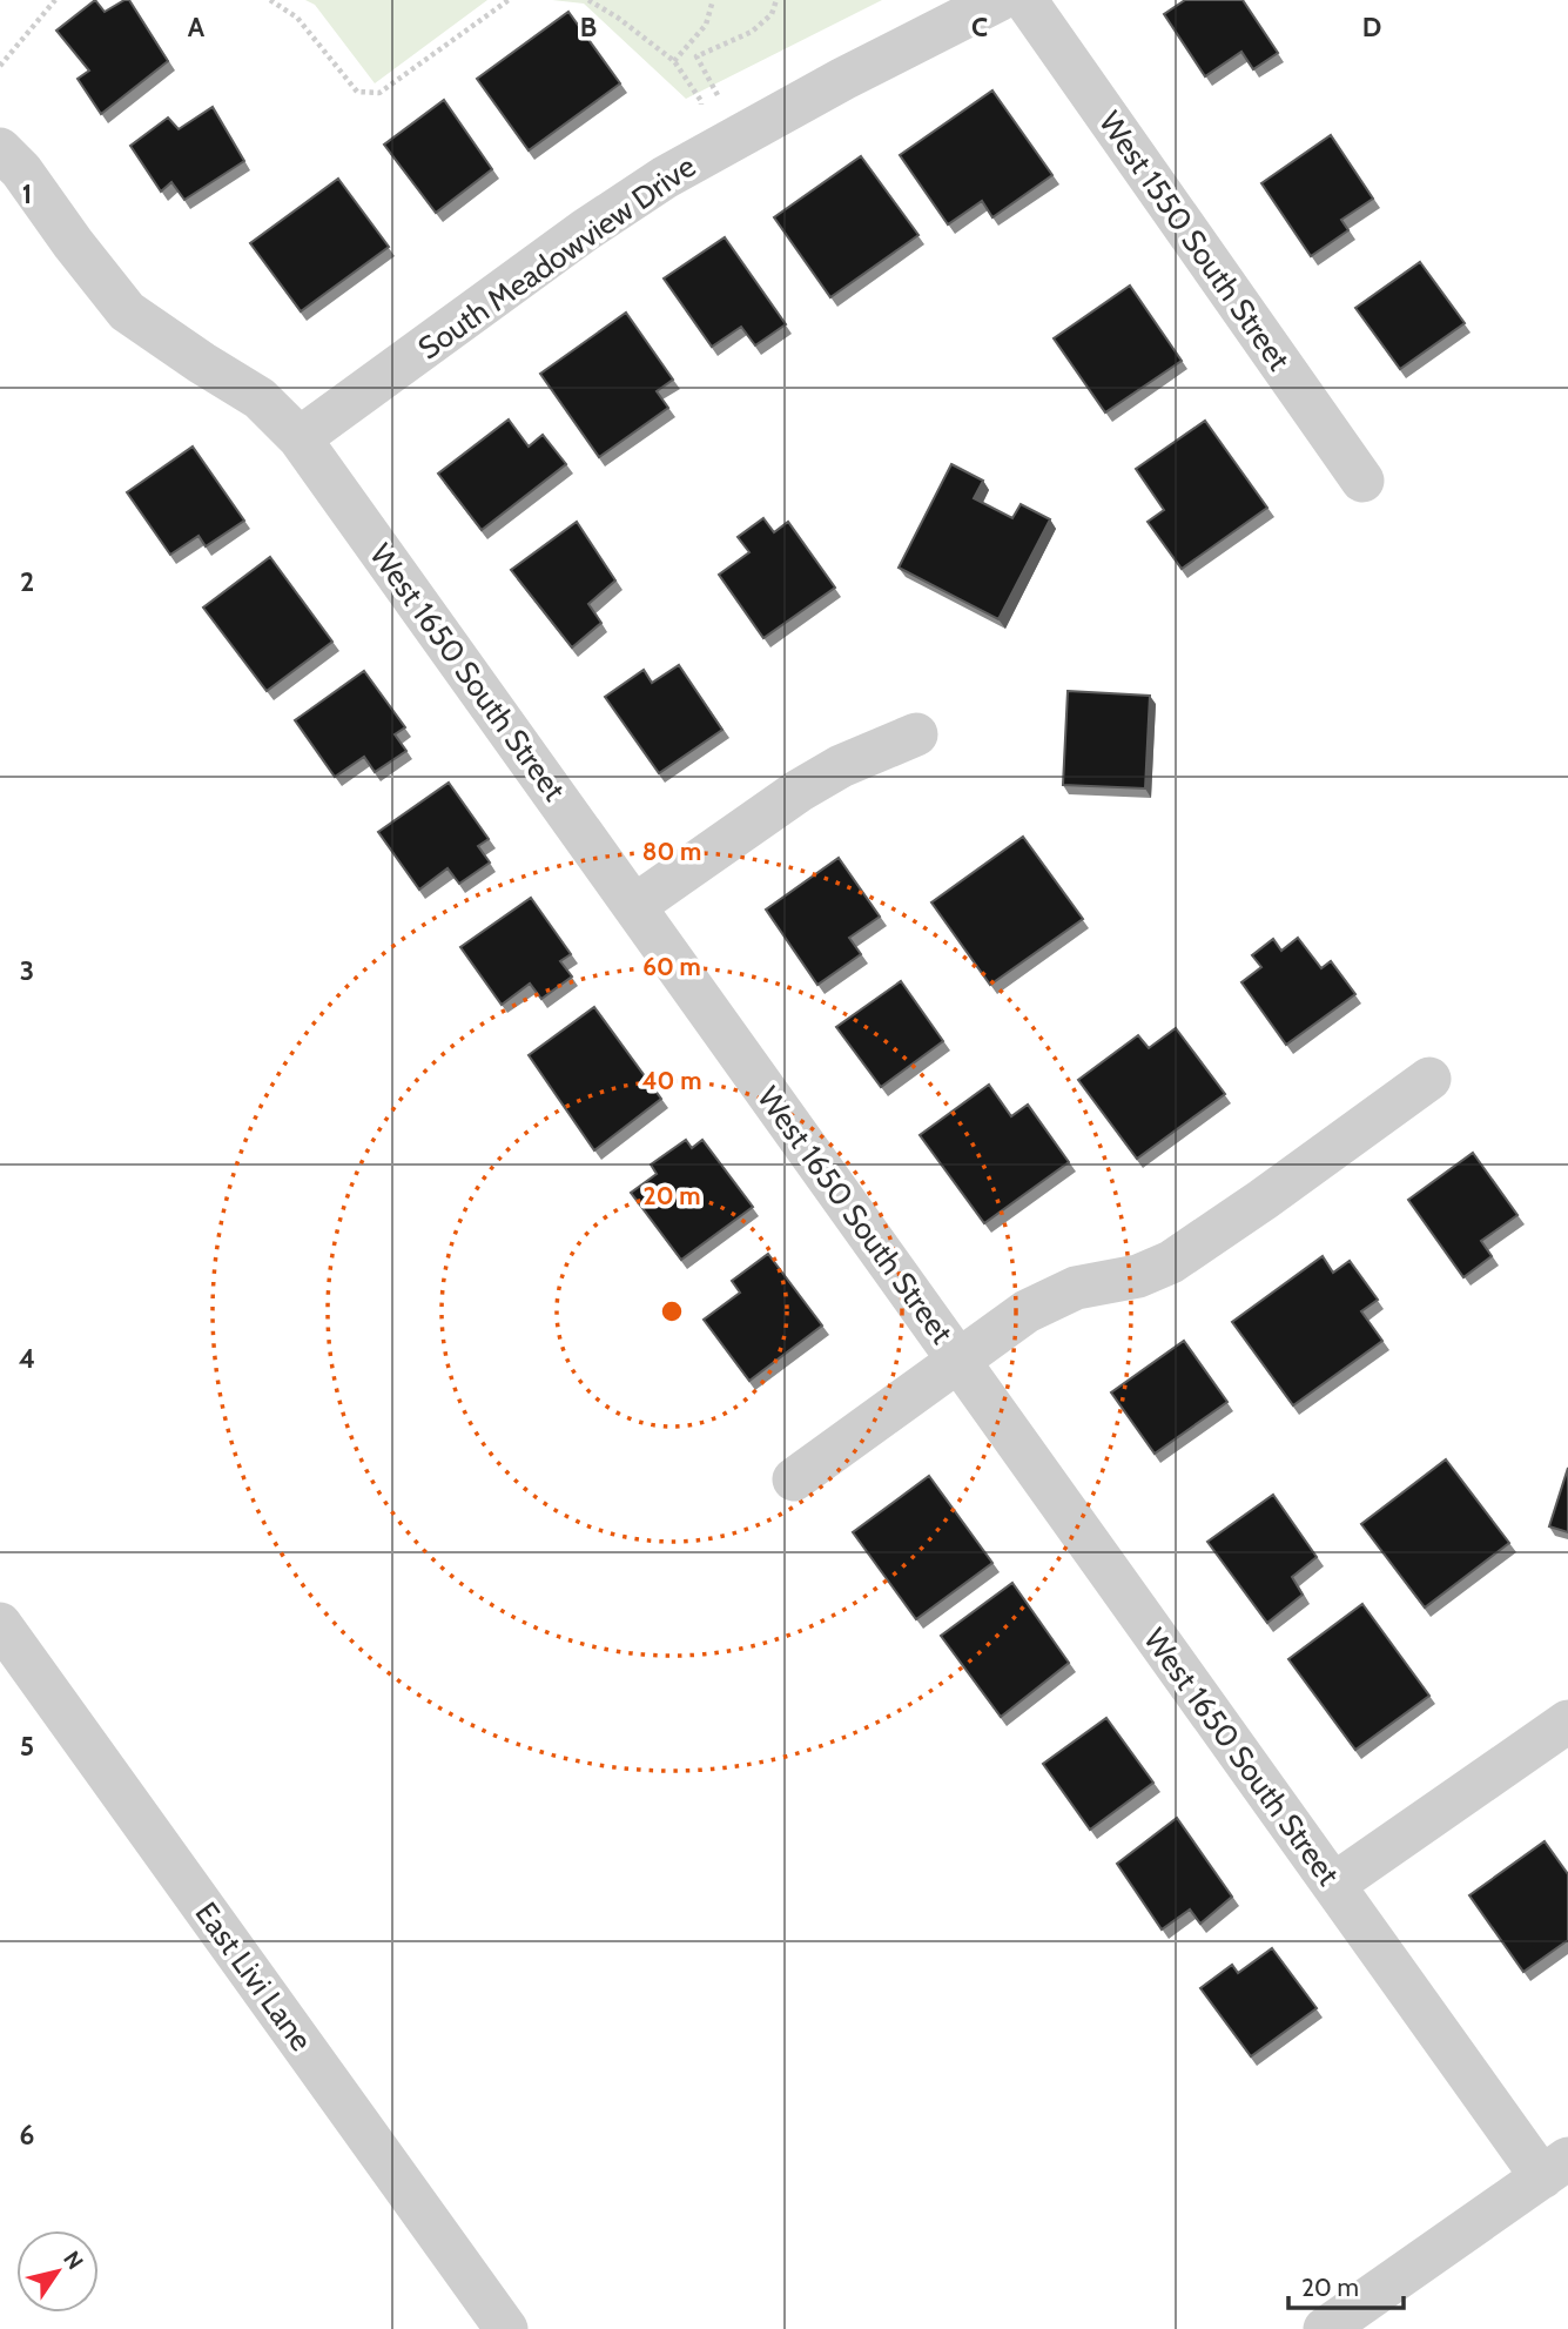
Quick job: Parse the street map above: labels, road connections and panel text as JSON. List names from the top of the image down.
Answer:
{
  "streets": {
    "street": [
      "West 1550 South Street",
      "South Meadowview Drive",
      "West 1650 South Street",
      "East Livi Lane"
    ]
  },
  "crossings": [
    ["South Meadowview Drive", "West 1650 South Street"]
  ],
  "scale_bar": "20 m",
  "north": "top right",
  "grid": {
    "columns": [
      "A",
      "B",
      "C",
      "D"
    ],
    "rows": [
      "1",
      "2",
      "3",
      "4",
      "5",
      "6"
    ]
  },
  "rings": [
    "80 m",
    "60 m",
    "40 m",
    "20 m"
  ]
}
